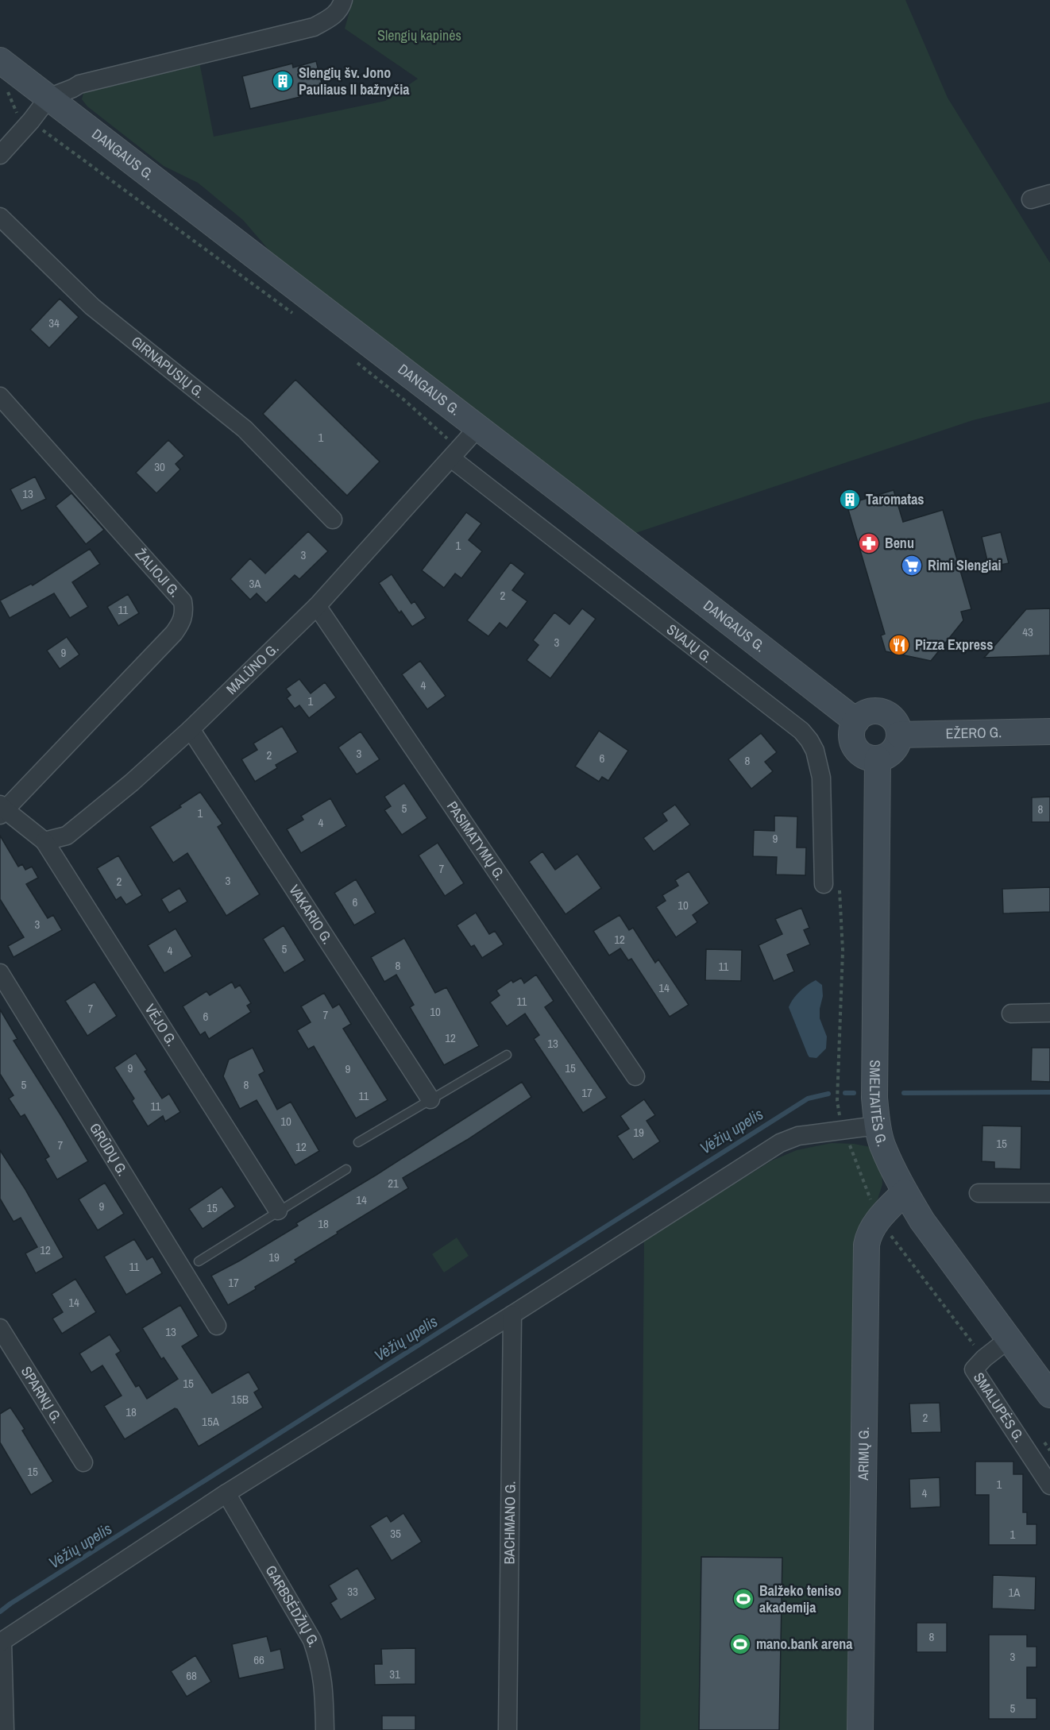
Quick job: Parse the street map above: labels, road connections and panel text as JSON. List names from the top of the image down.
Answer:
{
  "streets": {
    "main road": [
      "DANGAUS G.",
      "EŽERO G.",
      "SMELTAITĖS G.",
      "ARIMŲ G."
    ],
    "street": [
      "GIRNAPUSIŲ G.",
      "ŽALIOJI G.",
      "SVAJŲ G.",
      "MALŪNO G.",
      "PASIMATYMŲ G.",
      "VAKARIO G.",
      "VĖJO G.",
      "GRŪDŲ G.",
      "SPARNŲ G.",
      "SMALUPĖS G.",
      "BACHMANO G.",
      "GARBSĖDŽIŲ G."
    ]
  },
  "crossings": [
    ["DANGAUS G.", "MALŪNO G."],
    ["DANGAUS G.", "EŽERO G."],
    ["DANGAUS G.", "SMELTAITĖS G."],
    ["SVAJŲ G.", "MALŪNO G."],
    ["MALŪNO G.", "PASIMATYMŲ G."],
    ["MALŪNO G.", "VAKARIO G."],
    ["MALŪNO G.", "VĖJO G."],
    ["EŽERO G.", "SMELTAITĖS G."],
    ["SMELTAITĖS G.", "SMALUPĖS G."],
    ["SMELTAITĖS G.", "ARIMŲ G."]
  ],
  "water": ["Vėžių upelis"],
  "parks": ["Slengių kapinės"],
  "places": {
    "building": ["Slengių šv. Jono Pauliaus II bažnyčia", "Taromatas"],
    "pharmacy": ["Benu"],
    "supermarket": ["Rimi Slengiai"],
    "restaurant": ["Pizza Express"],
    "sports": ["Balžeko teniso akademija", "mano.bank arena"]
  },
  "house_numbers": [
    "34",
    "1",
    "30",
    "13",
    "1",
    "3",
    "3A",
    "2",
    "11",
    "43",
    "3",
    "9",
    "4",
    "1",
    "3",
    "2",
    "6",
    "8",
    "5",
    "8",
    "1",
    "4",
    "9",
    "7",
    "3",
    "2",
    "6",
    "10",
    "3",
    "12",
    "5",
    "4",
    "8",
    "11",
    "14",
    "11",
    "7",
    "10",
    "7",
    "6",
    "12",
    "13",
    "9",
    "15",
    "9",
    "5",
    "8",
    "17",
    "11",
    "11",
    "10",
    "19",
    "15",
    "7",
    "12",
    "21",
    "14",
    "9",
    "15",
    "18",
    "12",
    "19",
    "11",
    "17",
    "14",
    "13",
    "15",
    "15B",
    "18",
    "2",
    "15A",
    "15",
    "1",
    "4",
    "35",
    "1",
    "33",
    "1A",
    "8",
    "3",
    "66",
    "31",
    "68",
    "5"
  ]
}
